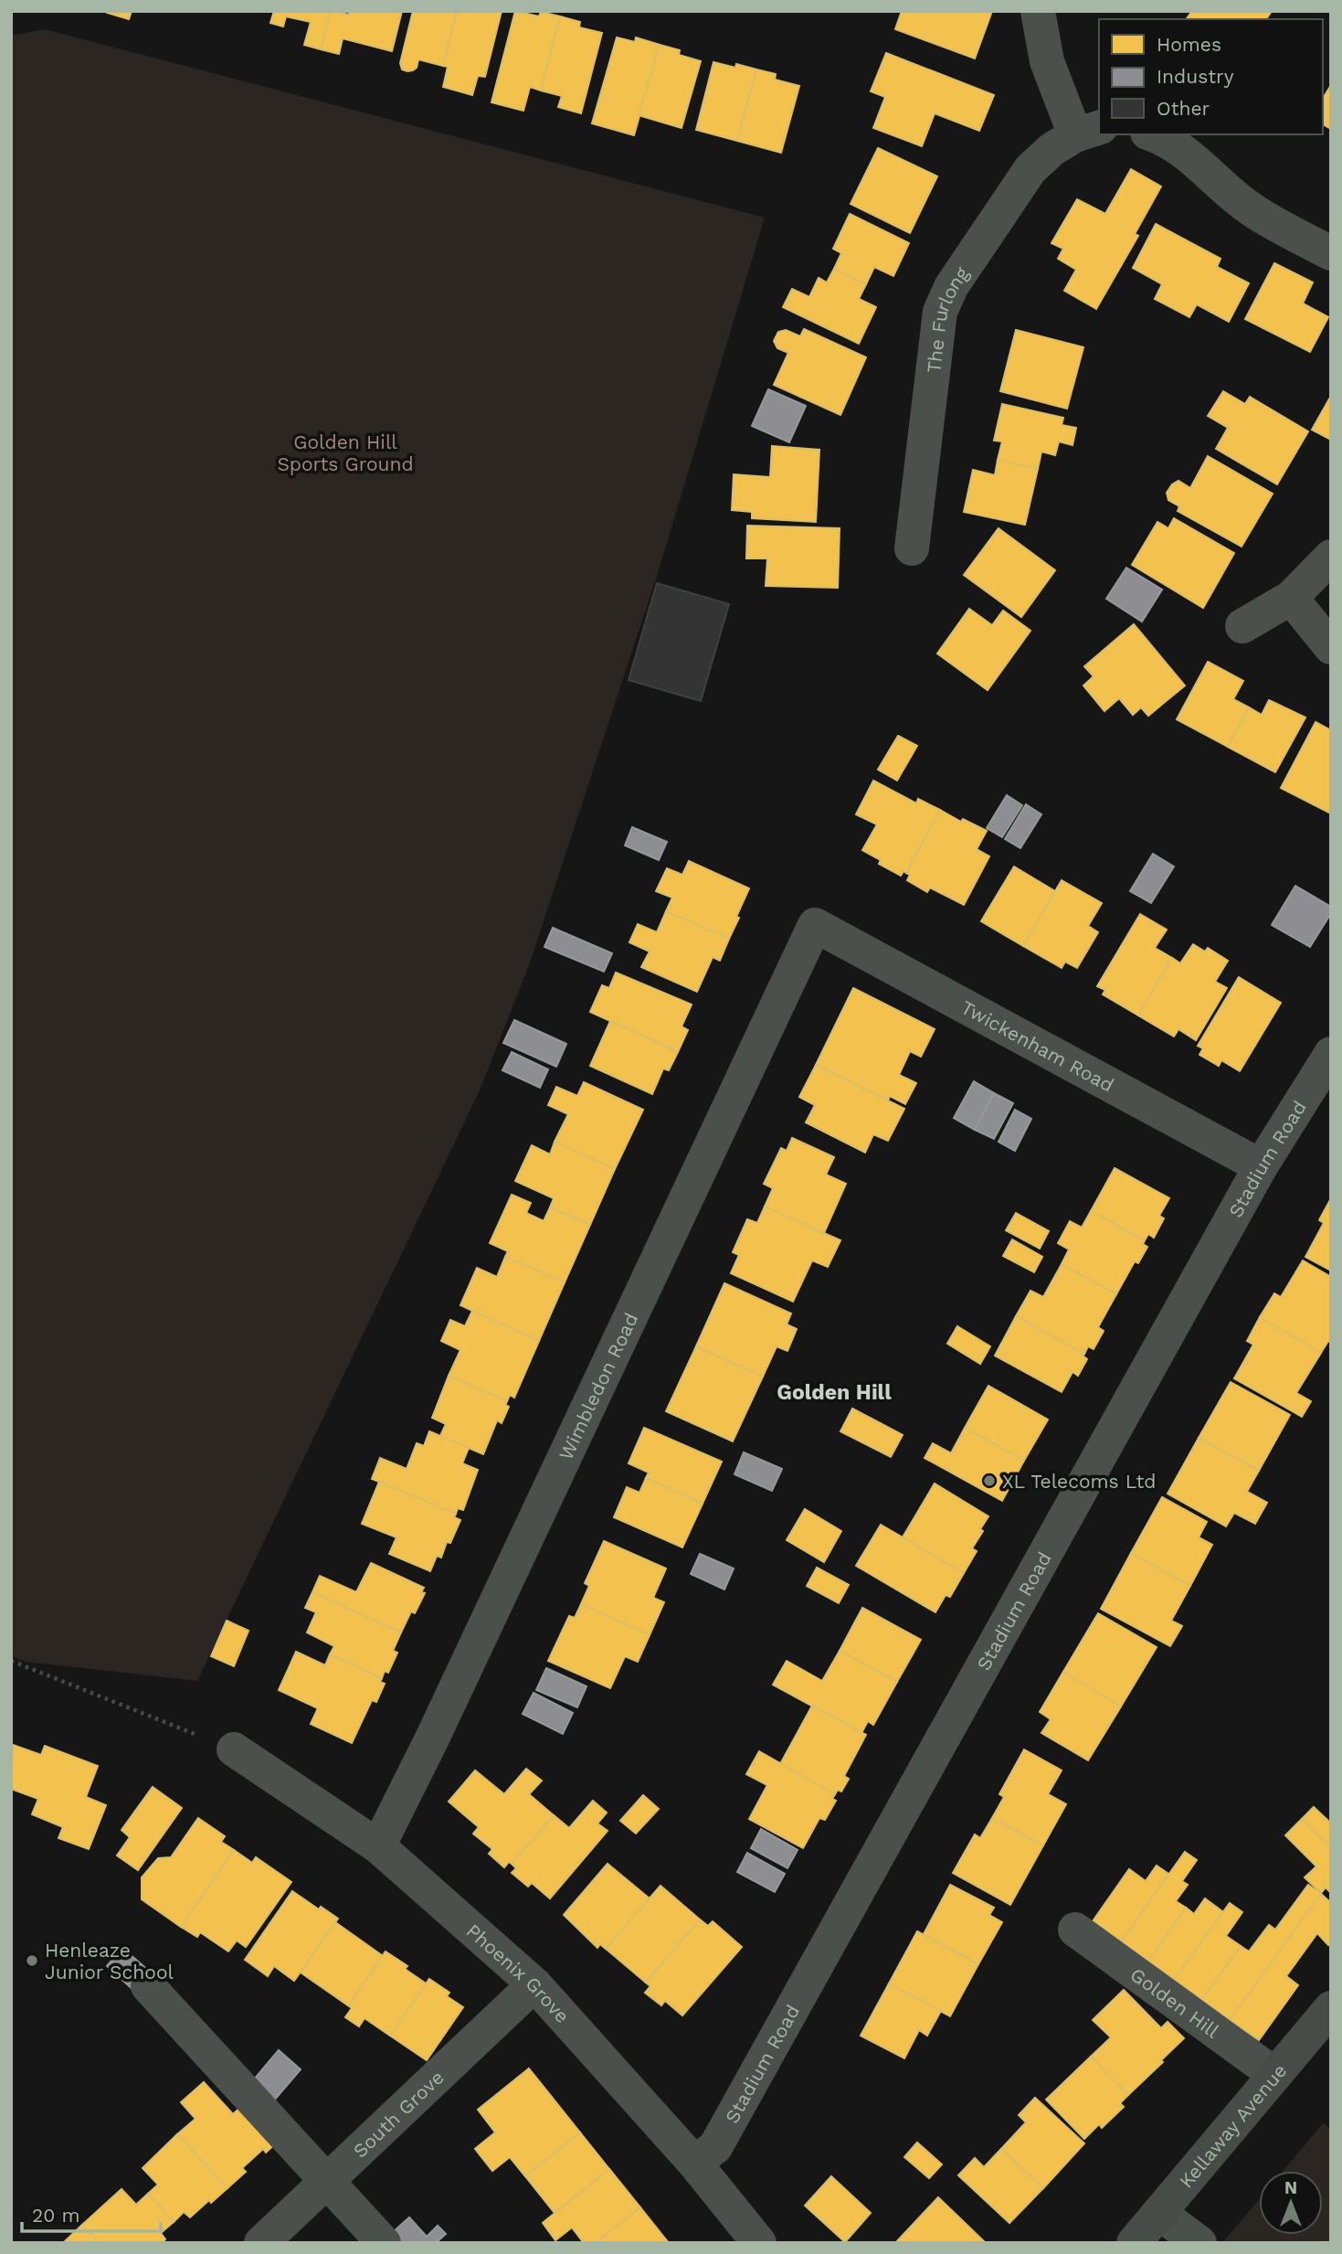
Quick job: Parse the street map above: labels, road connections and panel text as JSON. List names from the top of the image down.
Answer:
{
  "streets": {
    "main road": ["Kellaway Avenue"],
    "street": [
      "The Furlong",
      "Twickenham Road",
      "Stadium Road",
      "Wimbledon Road",
      "Phoenix Grove",
      "Golden Hill",
      "South Grove"
    ]
  },
  "crossings": [
    ["Twickenham Road", "Stadium Road"],
    ["Twickenham Road", "Wimbledon Road"],
    ["Stadium Road", "Phoenix Grove"],
    ["Wimbledon Road", "Phoenix Grove"],
    ["Phoenix Grove", "South Grove"],
    ["Golden Hill", "Kellaway Avenue"]
  ],
  "districts": ["Golden Hill"],
  "parks": ["Golden Hill Sports Ground"],
  "places": ["XL Telecoms Ltd", "Henleaze Junior School"],
  "legend": ["Homes", "Industry", "Other"],
  "scale_bar": "20 m",
  "north": "top"
}
